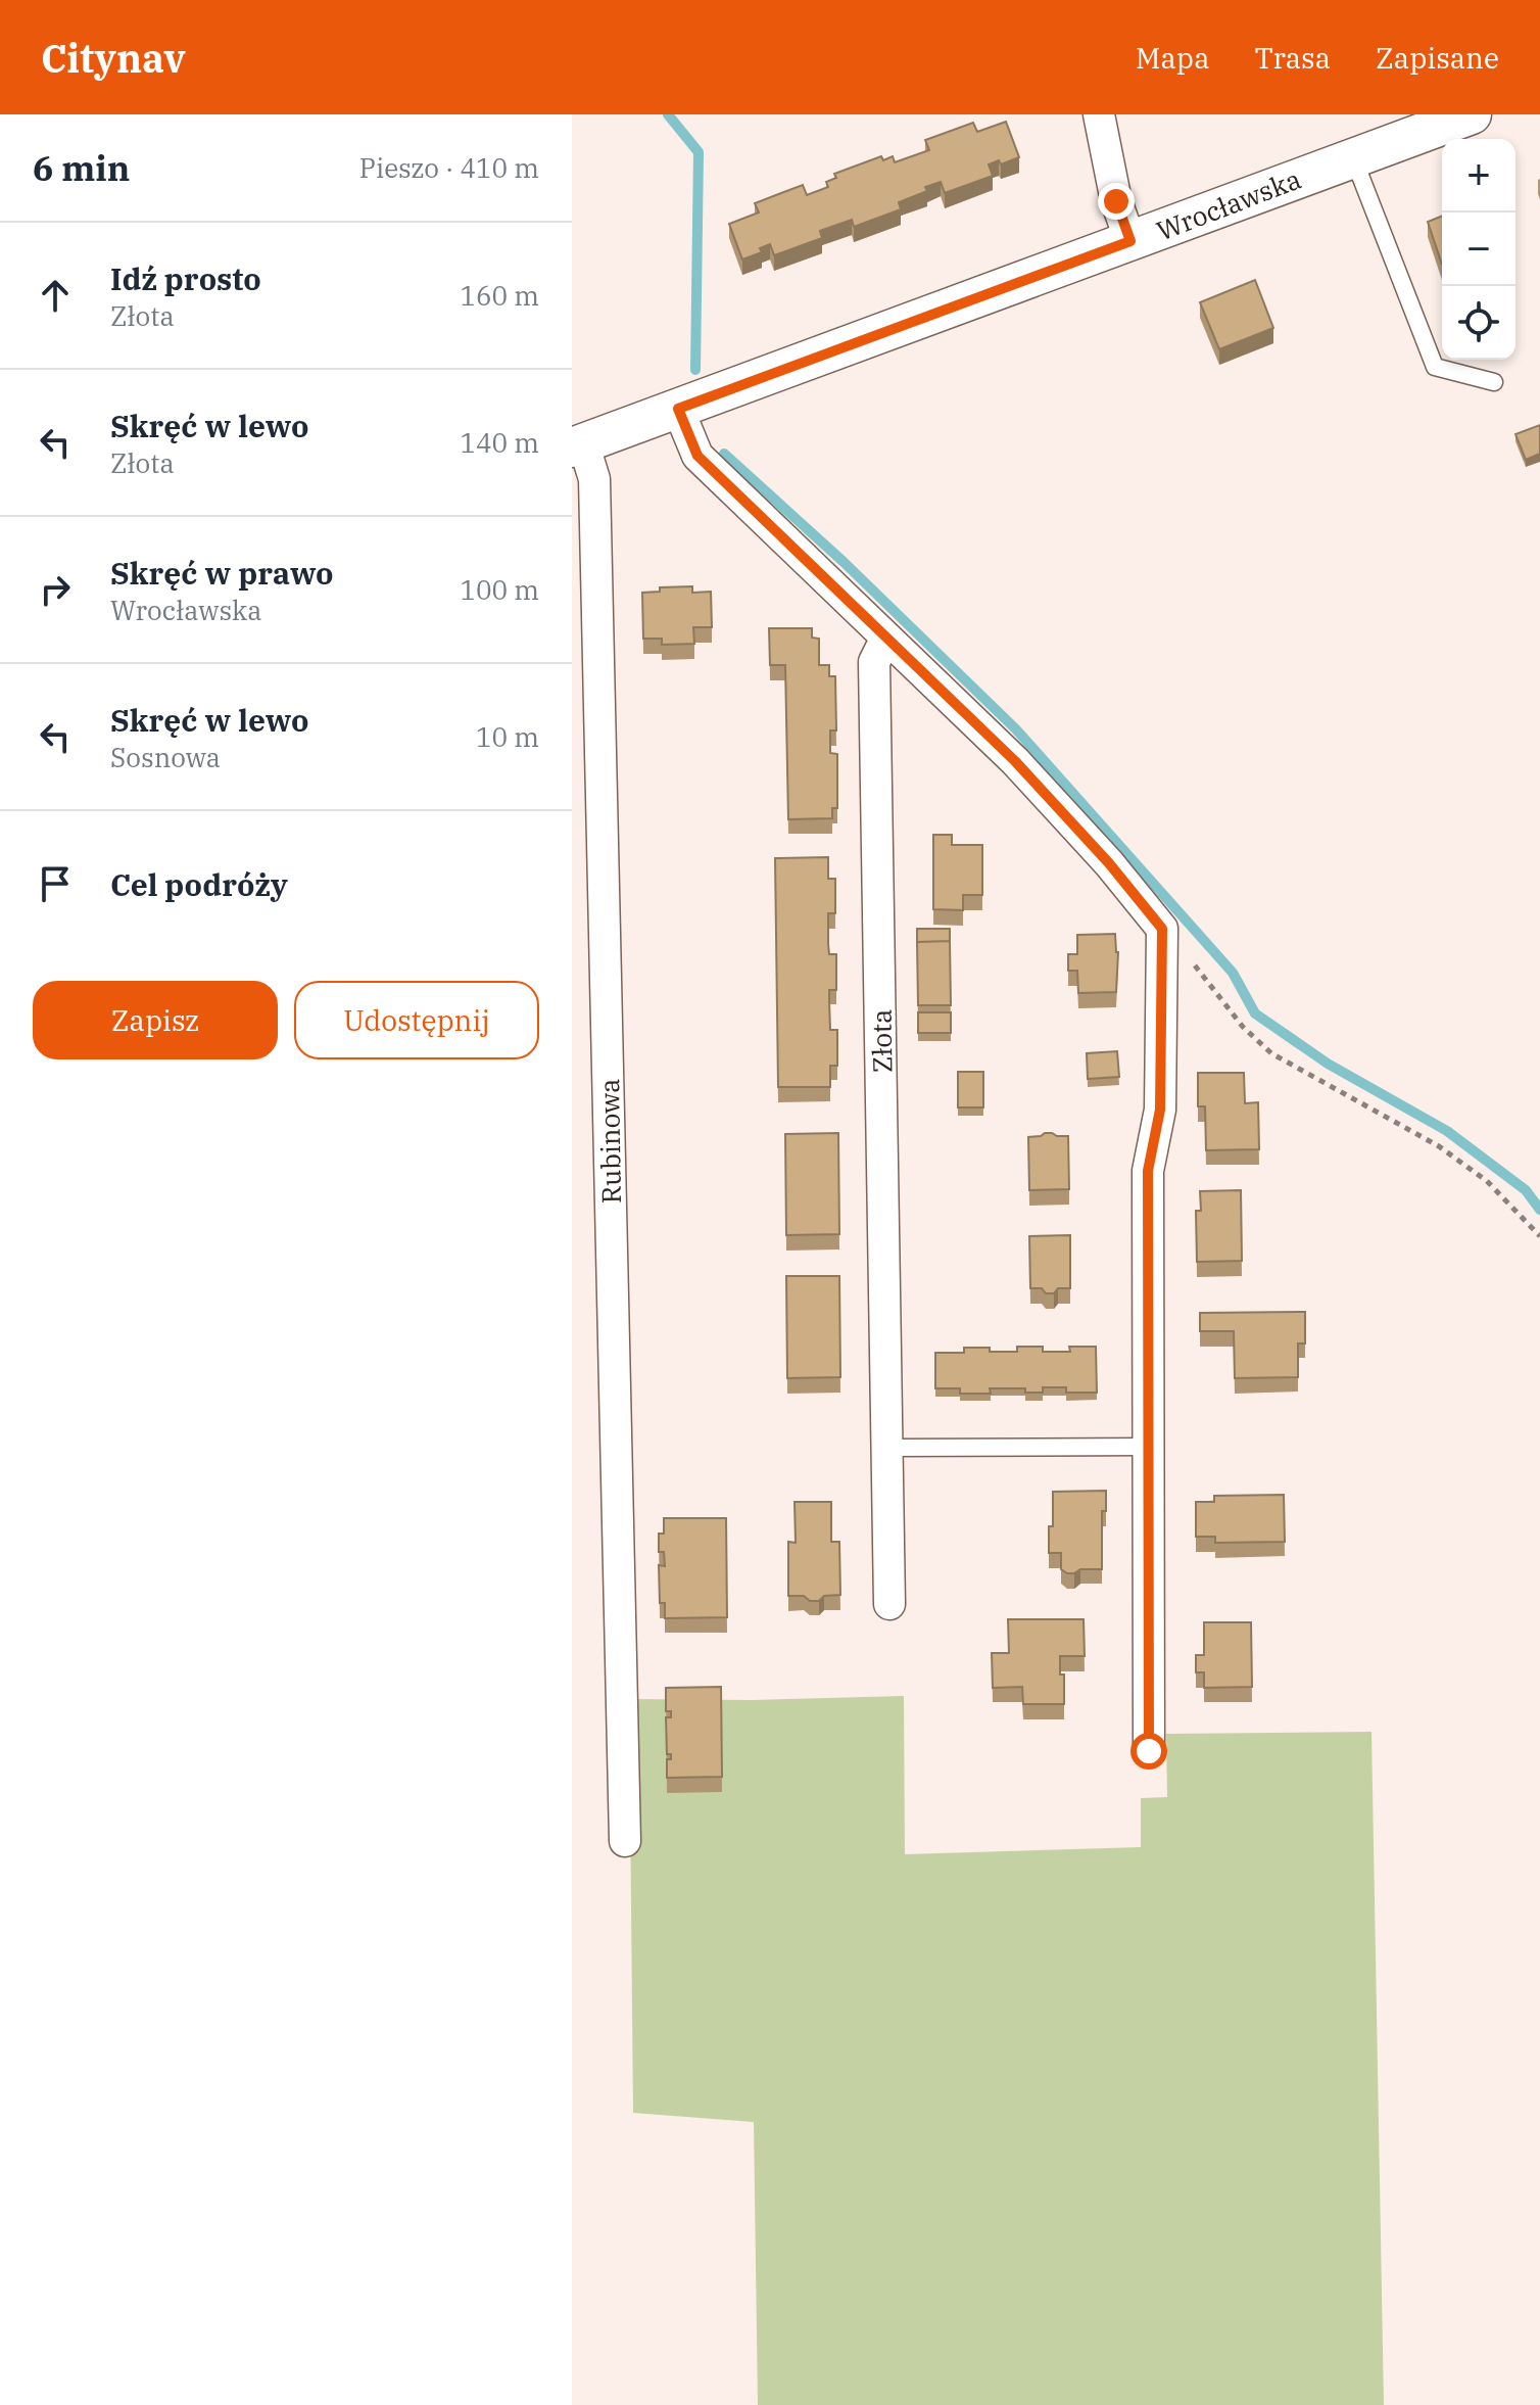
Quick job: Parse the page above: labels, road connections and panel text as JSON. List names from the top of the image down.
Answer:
{
  "streets": {
    "street": ["Wrocławska", "Złota", "Rubinowa"]
  },
  "crossings": [
    ["Wrocławska", "Rubinowa"]
  ],
  "page": {
    "header": "Citynav",
    "nav": ["Mapa", "Trasa", "Zapisane"],
    "heading": ["6 min", "Pieszo · 410 m"],
    "map_buttons": ["+", "−"],
    "list": [
      ["Idź prosto", "Złota", "160 m"],
      ["Skręć w lewo", "Złota", "140 m"],
      ["Skręć w prawo", "Wrocławska", "100 m"],
      ["Skręć w lewo", "Sosnowa", "10 m"],
      "Cel podróży"
    ],
    "buttons": ["Zapisz", "Udostępnij"]
  }
}
